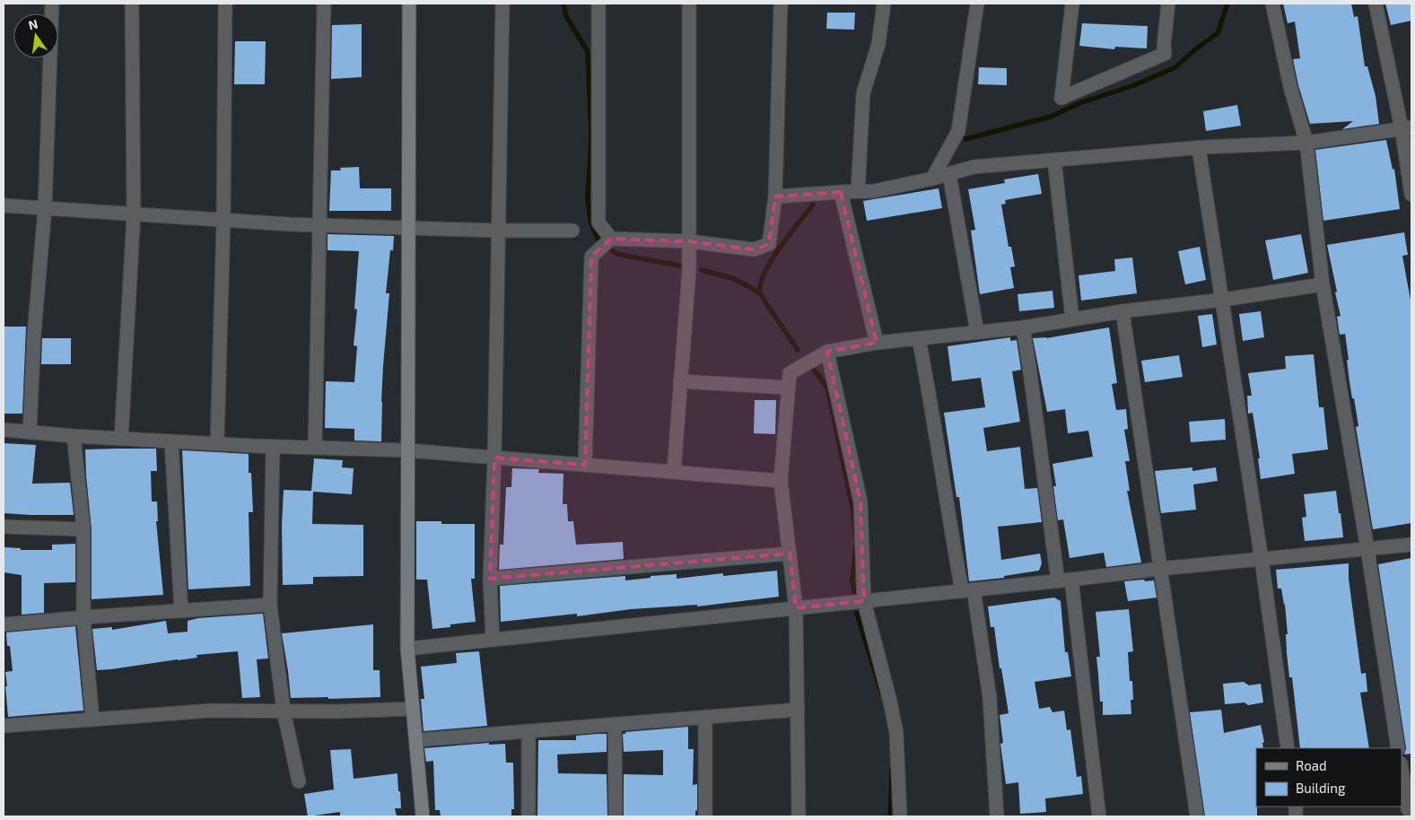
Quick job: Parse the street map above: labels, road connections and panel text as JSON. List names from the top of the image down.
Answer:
{
  "legend": ["Road", "Building"],
  "north": "top"
}
